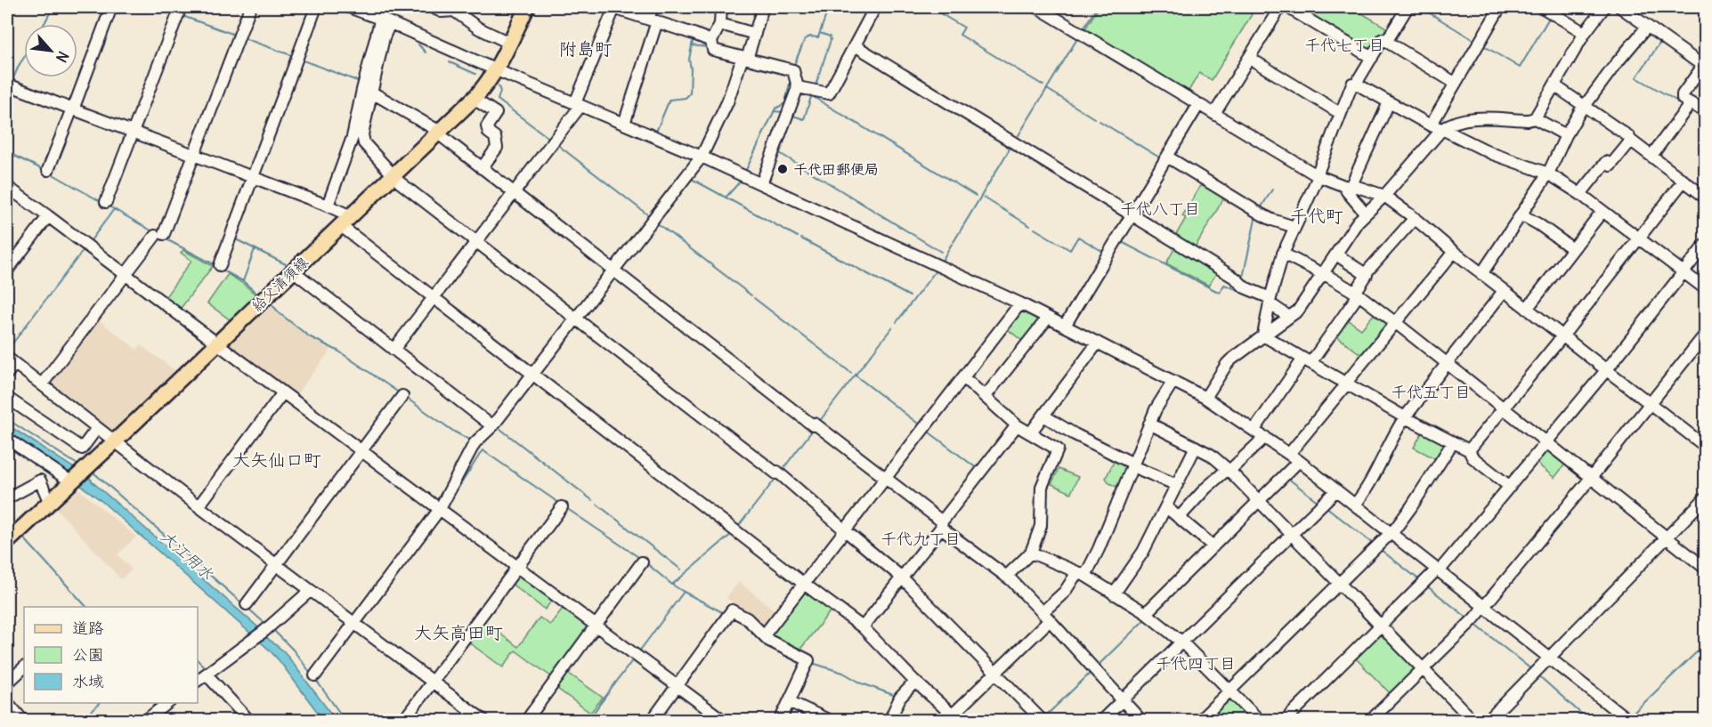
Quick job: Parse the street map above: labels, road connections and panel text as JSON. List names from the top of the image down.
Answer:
{
  "streets": {
    "main road": ["給父清須線"]
  },
  "districts": [
    "千代七丁目",
    "附島町",
    "千代八丁目",
    "千代町",
    "千代五丁目",
    "大矢仙口町",
    "千代九丁目",
    "大矢高田町",
    "千代四丁目"
  ],
  "water": ["大江用水"],
  "places": ["千代田郵便局"],
  "legend": ["道路", "公園", "水域"],
  "north": "bottom right"
}
